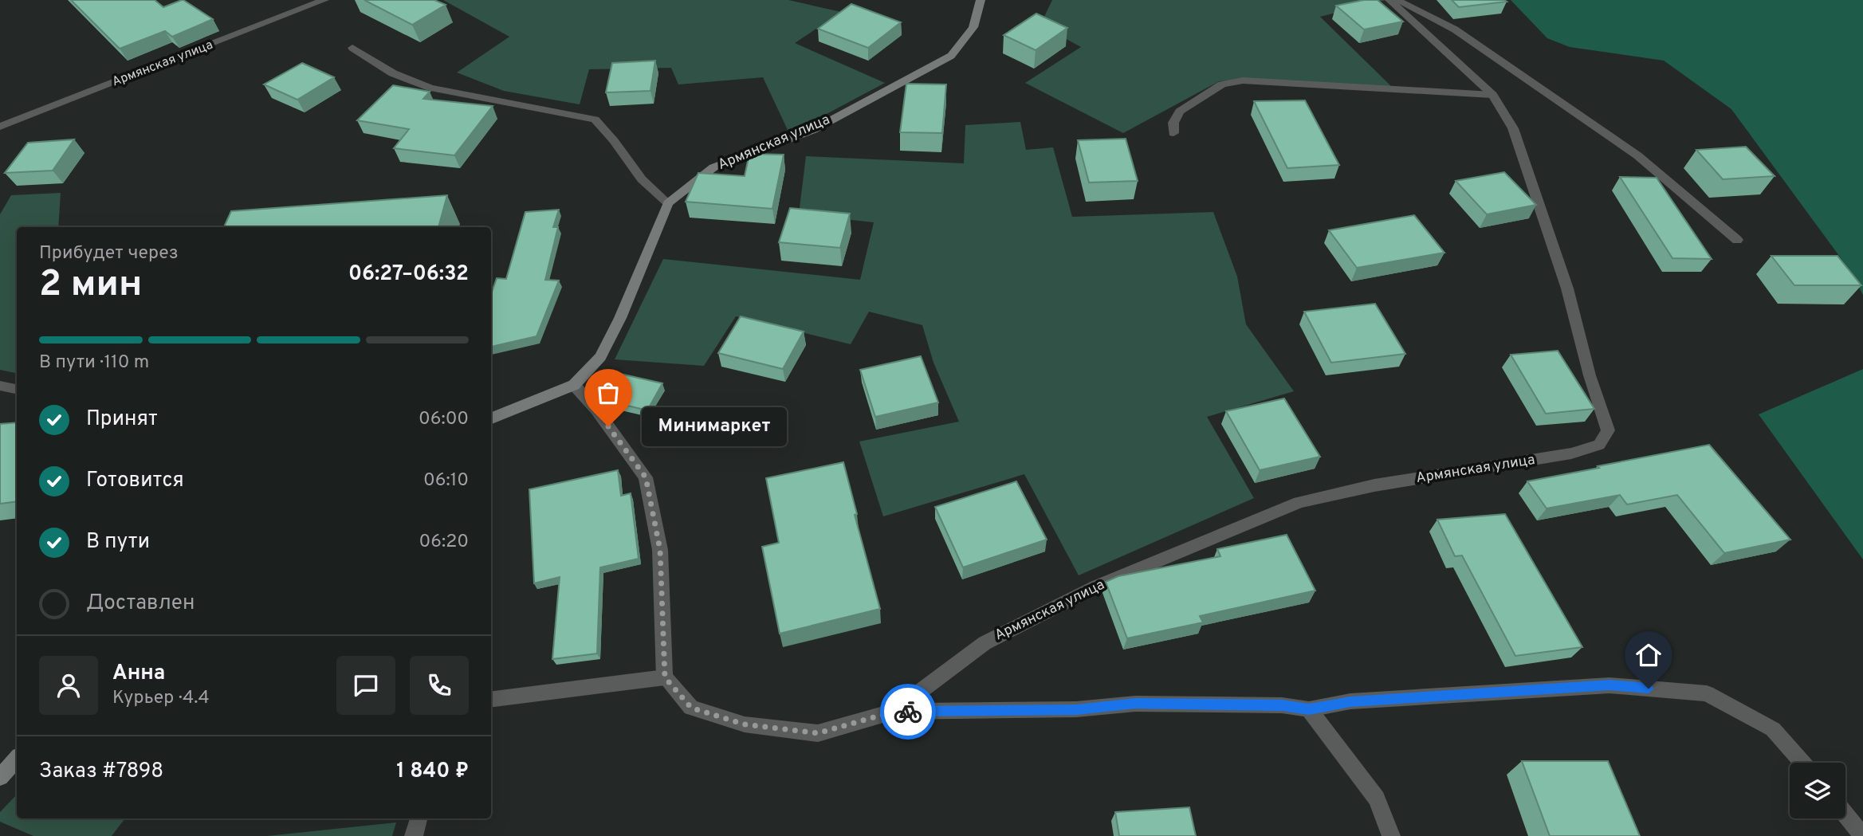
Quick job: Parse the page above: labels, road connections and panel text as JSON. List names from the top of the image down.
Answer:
{
  "streets": {
    "street": ["Армянская улица"]
  },
  "places": ["Минимаркет"],
  "page": {
    "heading": ["2 мин", "Прибудет через", "06:27–06:32"],
    "panel": [
      "Анна",
      "Курьер · 4.4",
      "Заказ #7898",
      "1 840 ₽"
    ],
    "bar": "В пути · 110 m",
    "list": [
      ["Принят", "06:00"],
      ["Готовится", "06:10"],
      ["В пути", "06:20"],
      "Доставлен"
    ],
    "bubble": "Минимаркет"
  }
}
